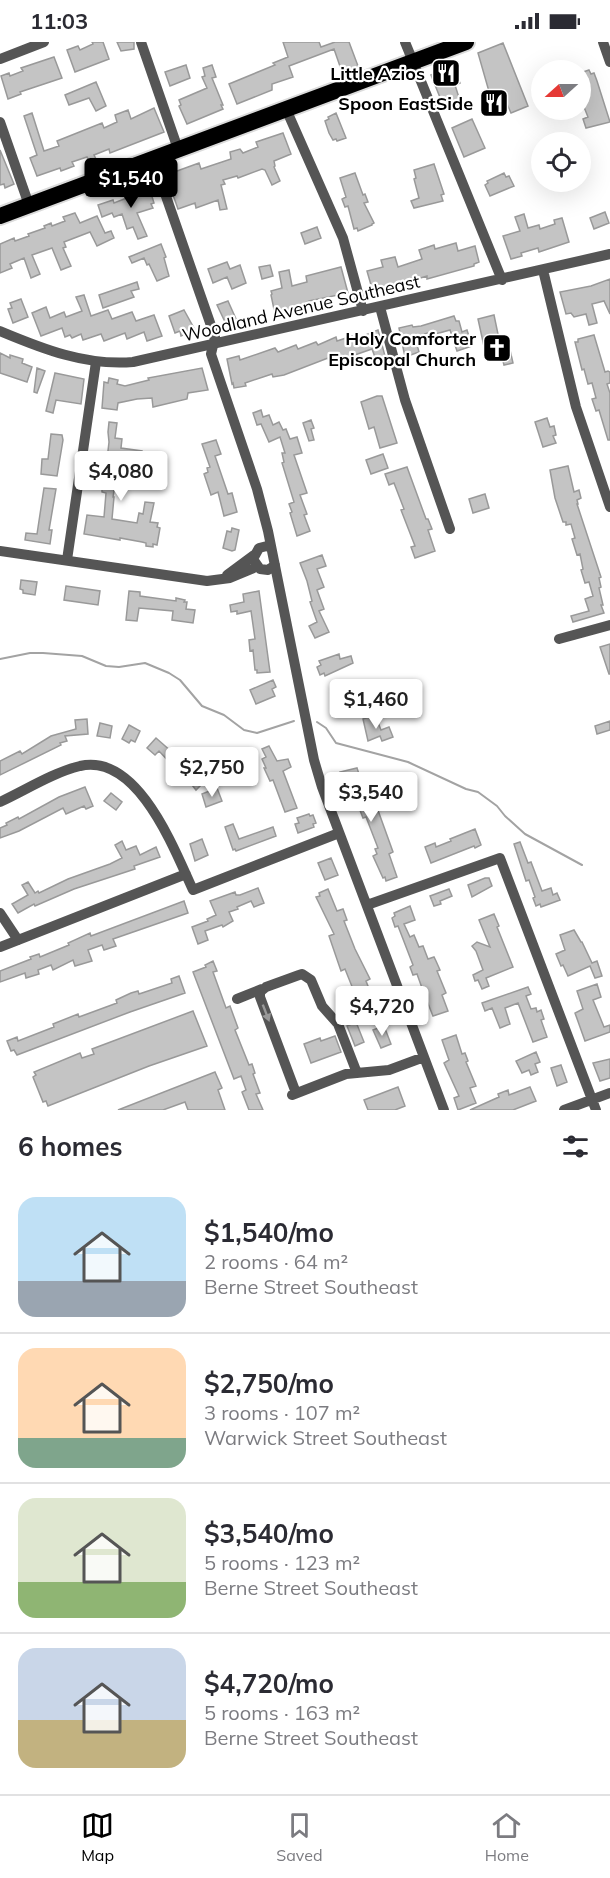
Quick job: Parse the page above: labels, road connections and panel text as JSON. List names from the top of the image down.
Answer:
{
  "streets": {
    "street": ["Woodland Avenue Southeast"]
  },
  "places": {
    "restaurant": ["Little Azios", "Spoon EastSide"],
    "church": ["Holy Comforter Episcopal Church"]
  },
  "north": "left",
  "page": {
    "status": "11:03",
    "price": [
      "$1,540",
      "$4,080",
      "$1,460",
      "$2,750",
      "$3,540",
      "$4,720"
    ],
    "heading": "6 homes",
    "list": [
      {
        "name": "$1,540/mo",
        "note": "2 rooms · 64 m² · Berne Street Southeast"
      },
      {
        "name": "$2,750/mo",
        "note": "3 rooms · 107 m² · Warwick Street Southeast"
      },
      {
        "name": "$3,540/mo",
        "note": "5 rooms · 123 m² · Berne Street Southeast"
      },
      {
        "name": "$4,720/mo",
        "note": "5 rooms · 163 m² · Berne Street Southeast"
      }
    ],
    "tabs": ["Map", "Saved", "Home"]
  }
}
